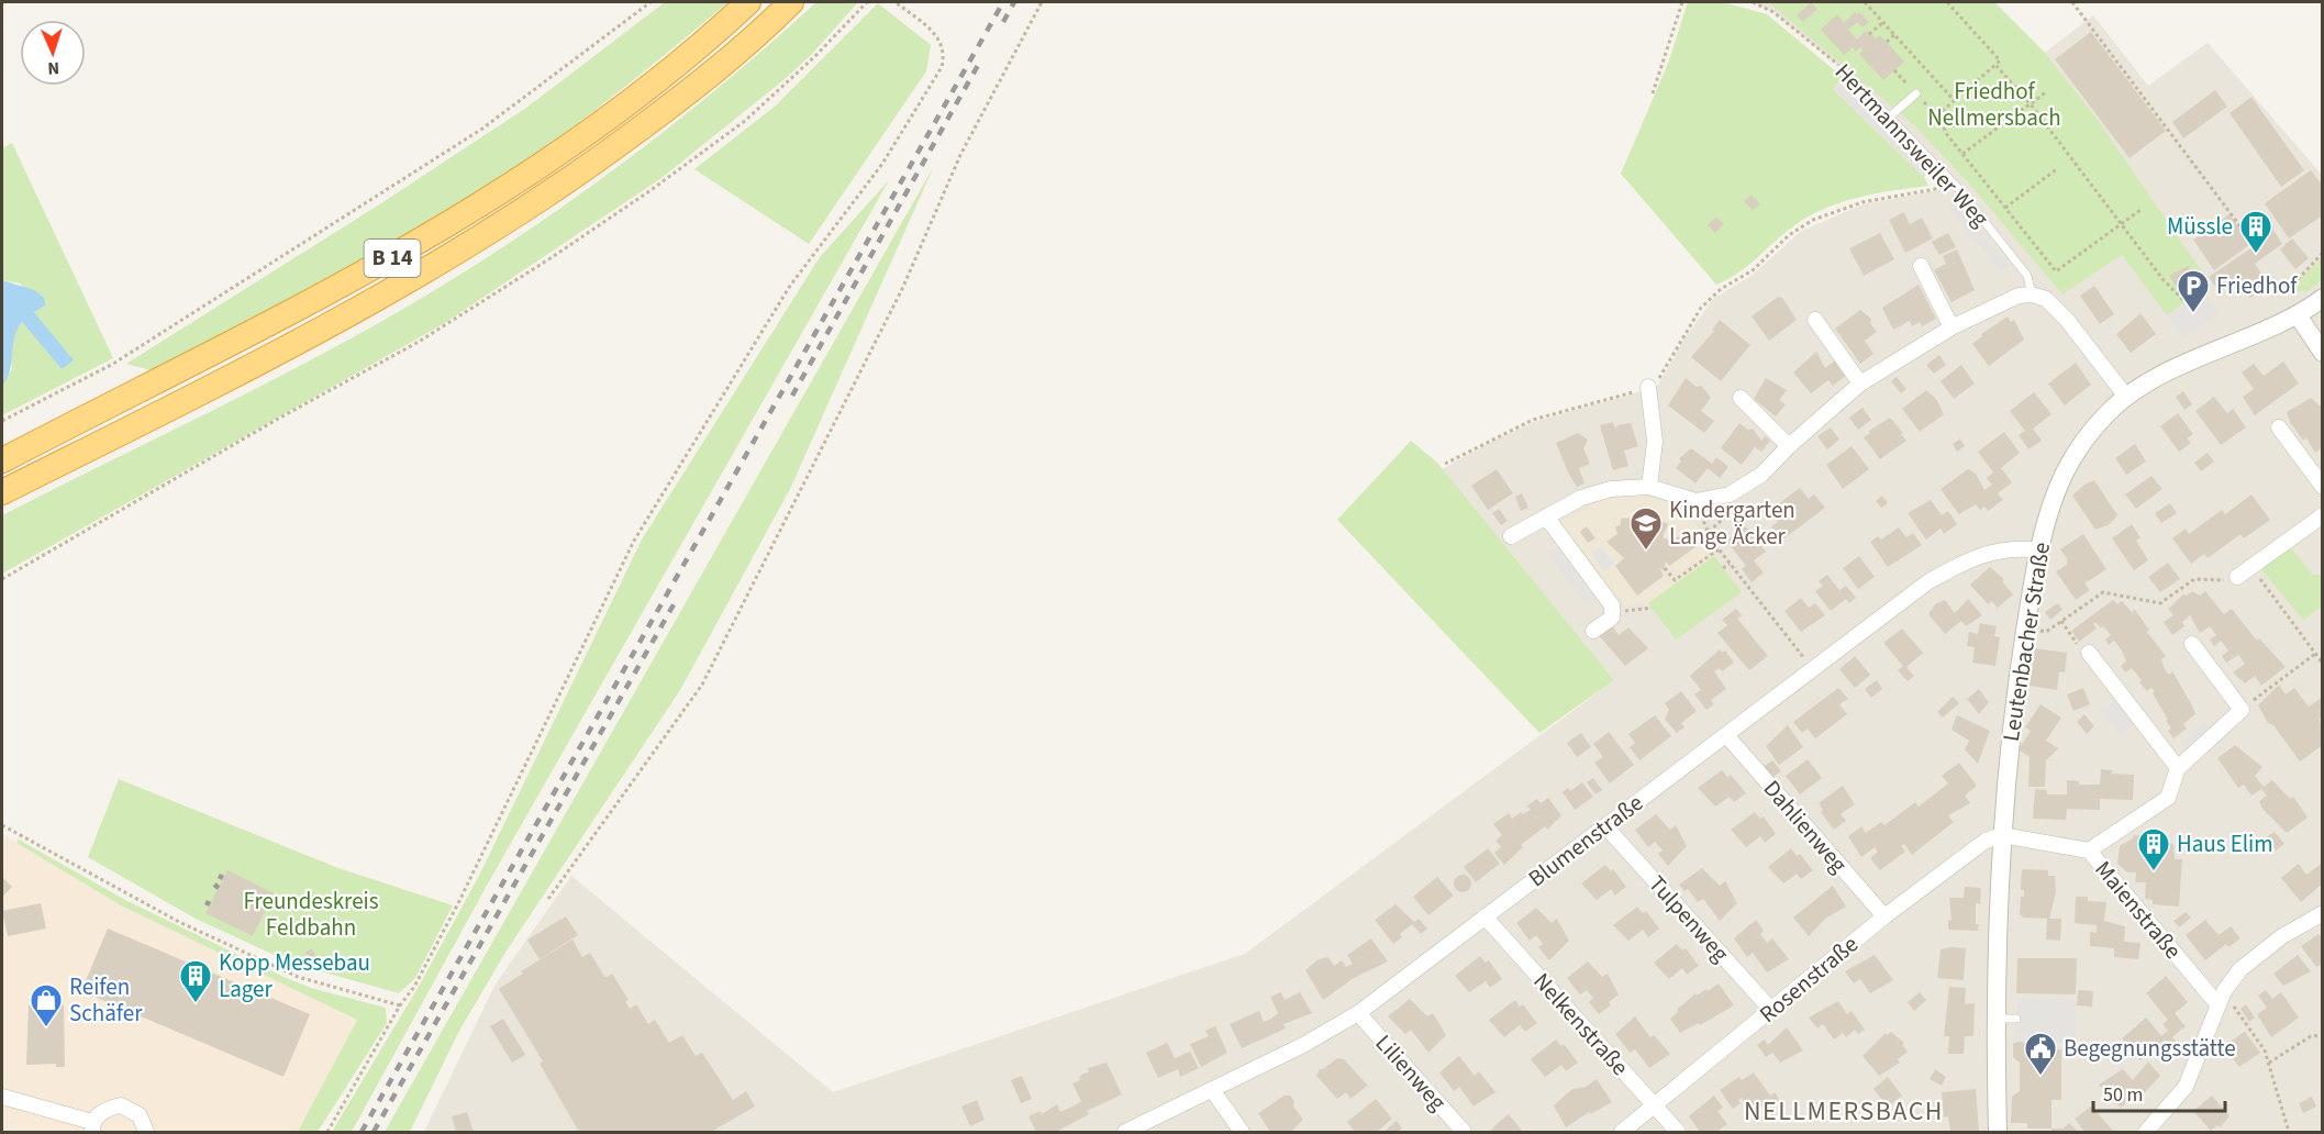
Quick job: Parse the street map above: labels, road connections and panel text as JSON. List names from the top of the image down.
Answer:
{
  "streets": {
    "highway": ["B 14"],
    "street": [
      "Leutenbacher Straße",
      "Dahlienweg",
      "Blumenstraße",
      "Maienstraße",
      "Tulpenweg",
      "Rosenstraße",
      "Nelkenstraße",
      "Lilienweg"
    ],
    "lane": ["Hertmannsweiler Weg"]
  },
  "crossings": [
    ["Leutenbacher Straße", "Blumenstraße"],
    ["Leutenbacher Straße", "Maienstraße"],
    ["Leutenbacher Straße", "Rosenstraße"],
    ["Dahlienweg", "Blumenstraße"],
    ["Dahlienweg", "Rosenstraße"],
    ["Blumenstraße", "Tulpenweg"],
    ["Blumenstraße", "Nelkenstraße"],
    ["Blumenstraße", "Lilienweg"],
    ["Maienstraße", "Rosenstraße"],
    ["Tulpenweg", "Rosenstraße"],
    ["Rosenstraße", "Nelkenstraße"]
  ],
  "districts": ["NELLMERSBACH"],
  "parks": ["Friedhof Nellmersbach", "Freundeskreis Feldbahn"],
  "places": {
    "building": ["Müssle", "Haus Elim", "Kopp Messebau Lager"],
    "parking": ["Friedhof"],
    "school or university": ["Kindergarten Lange Äcker"],
    "shop": ["Reifen Schäfer"],
    "public building": ["Begegnungsstätte"]
  },
  "scale_bar": "50 m",
  "north": "bottom"
}
